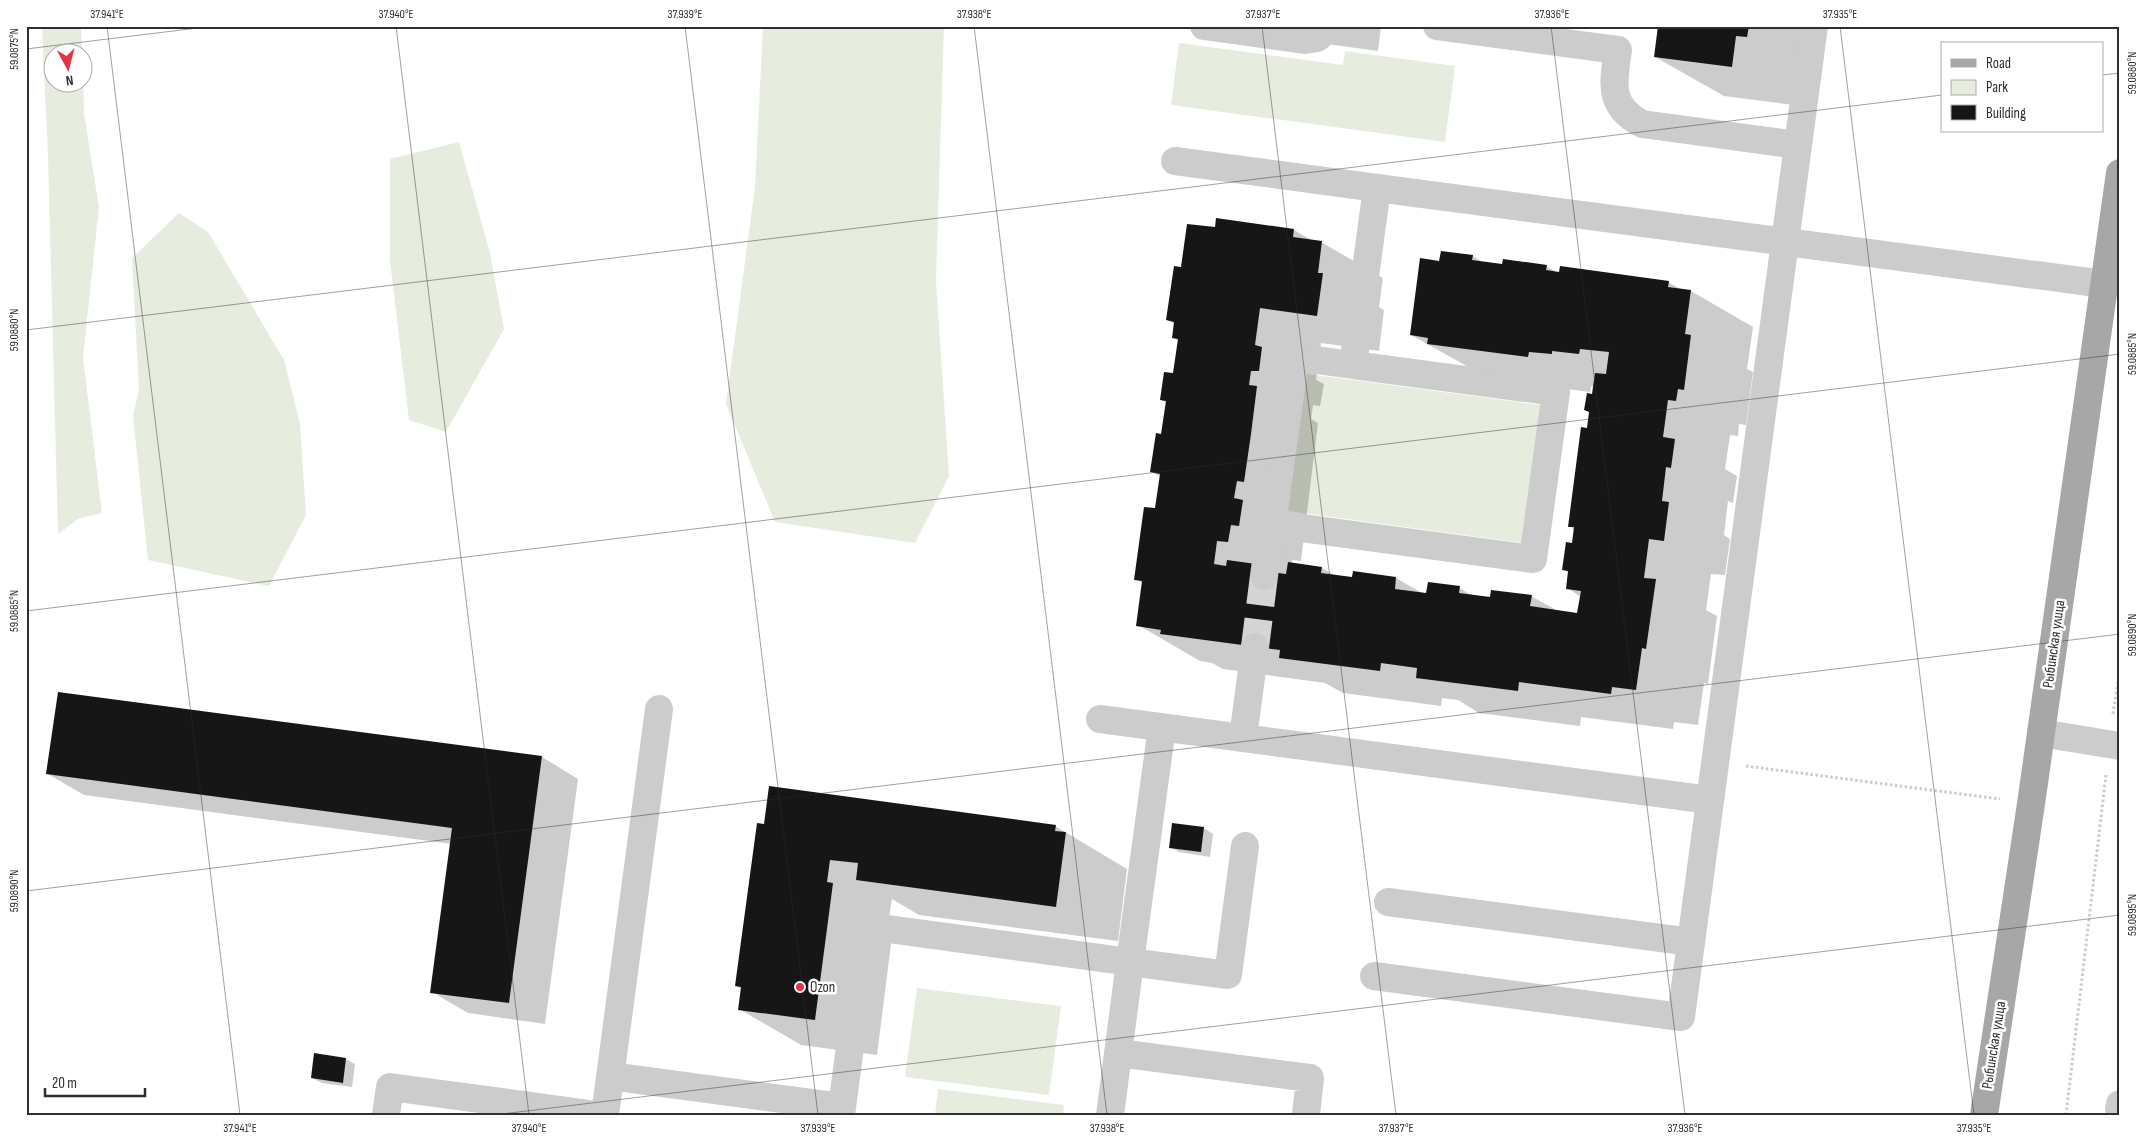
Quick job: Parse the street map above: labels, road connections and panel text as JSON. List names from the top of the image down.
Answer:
{
  "streets": {
    "main road": ["Рыбинская улица"]
  },
  "places": ["Ozon"],
  "legend": ["Road", "Park", "Building"],
  "scale_bar": "20 m",
  "north": "bottom",
  "coordinates": [
    "37.941°E",
    "37.940°E",
    "37.939°E",
    "37.938°E",
    "37.937°E",
    "37.936°E",
    "37.935°E",
    "59.0875°N",
    "59.0880°N",
    "59.0885°N",
    "59.0890°N",
    "59.0895°N"
  ]
}
